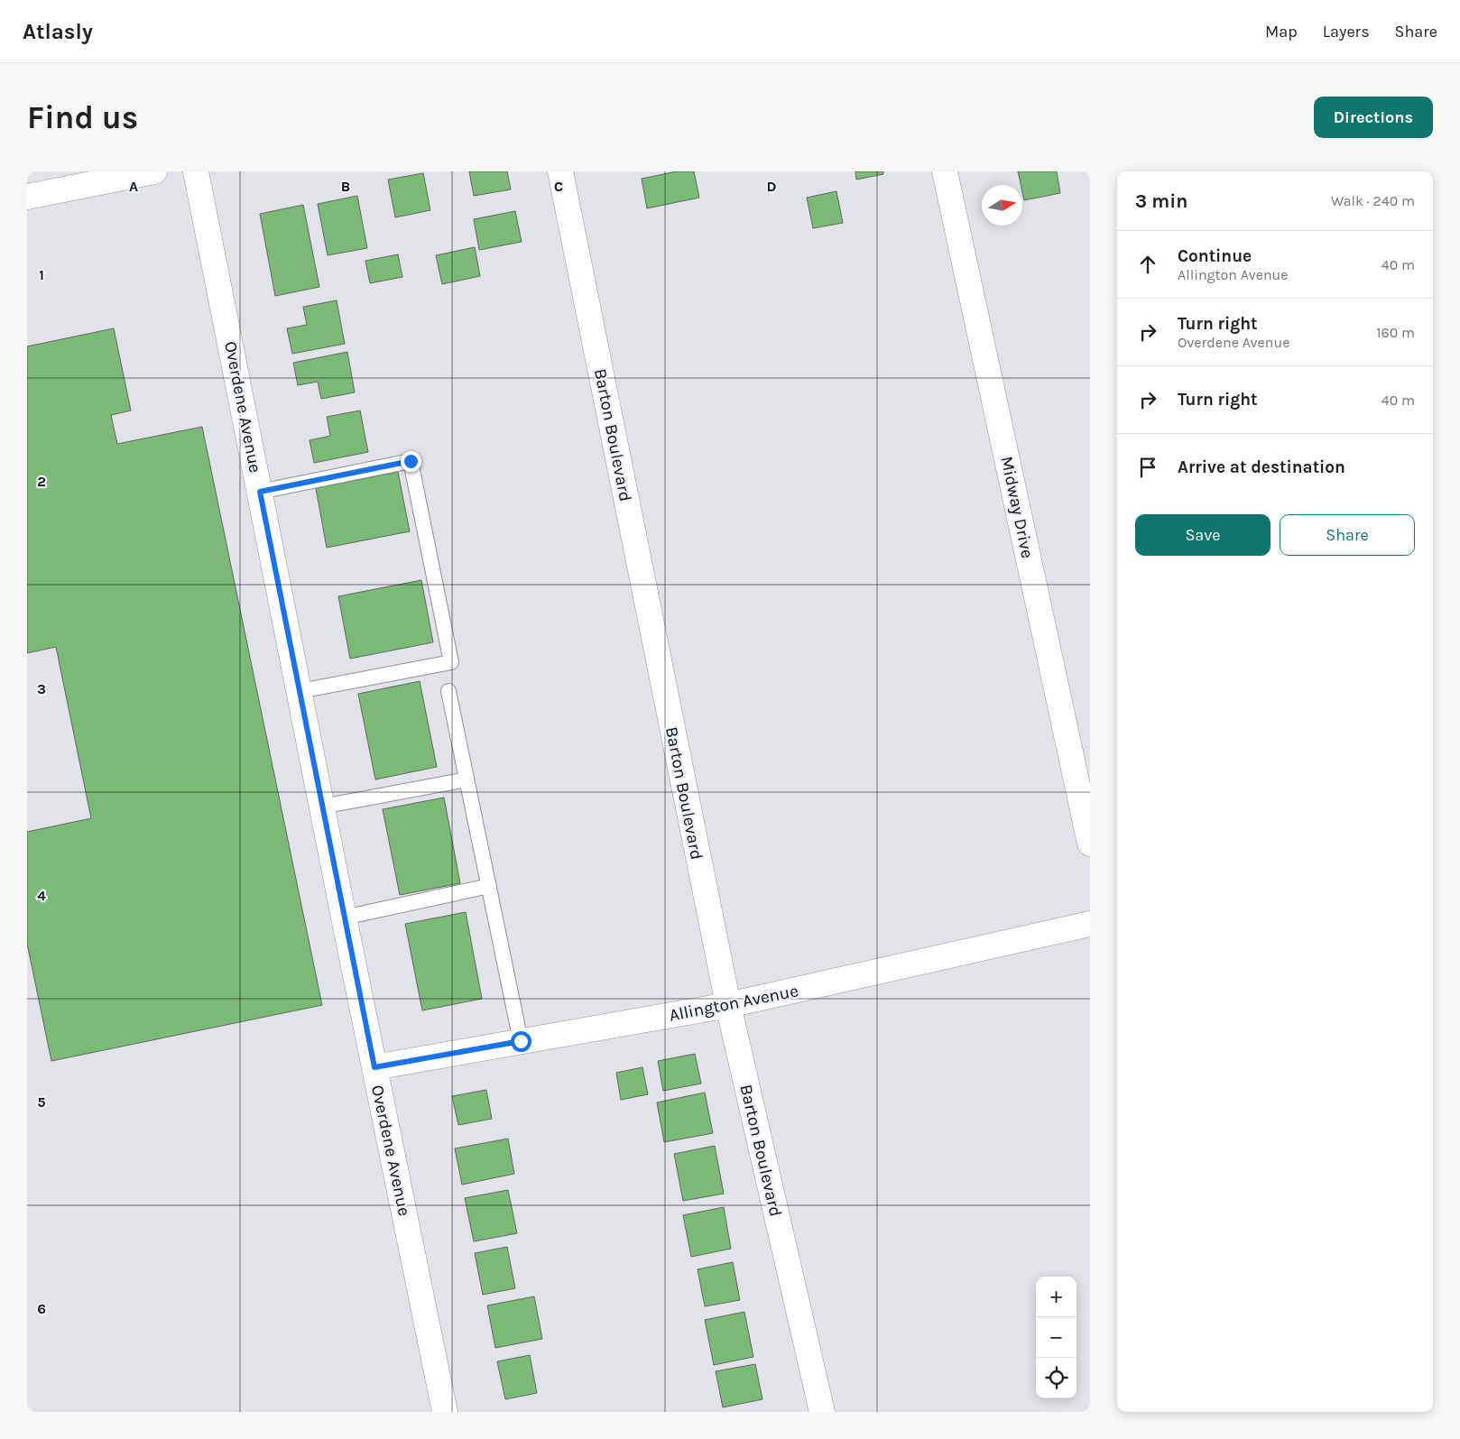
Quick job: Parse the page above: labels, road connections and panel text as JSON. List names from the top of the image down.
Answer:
{
  "streets": {
    "street": [
      "Overdene Avenue",
      "Barton Boulevard",
      "Midway Drive",
      "Allington Avenue"
    ]
  },
  "crossings": [
    ["Overdene Avenue", "Allington Avenue"],
    ["Barton Boulevard", "Allington Avenue"]
  ],
  "north": "right",
  "page": {
    "header": "Atlasly",
    "nav": ["Map", "Layers", "Share"],
    "buttons": [
      "Directions",
      ["Save", "Share"]
    ],
    "title": "Find us",
    "heading": ["3 min", "Walk · 240 m"],
    "list": [
      ["Continue", "Allington Avenue", "40 m"],
      ["Turn right", "Overdene Avenue", "160 m"],
      ["Turn right", "40 m"],
      "Arrive at destination"
    ],
    "map_buttons": ["+", "−"]
  },
  "grid": {
    "columns": [
      "A",
      "B",
      "C",
      "D"
    ],
    "rows": [
      "1",
      "2",
      "3",
      "4",
      "5",
      "6"
    ]
  }
}
